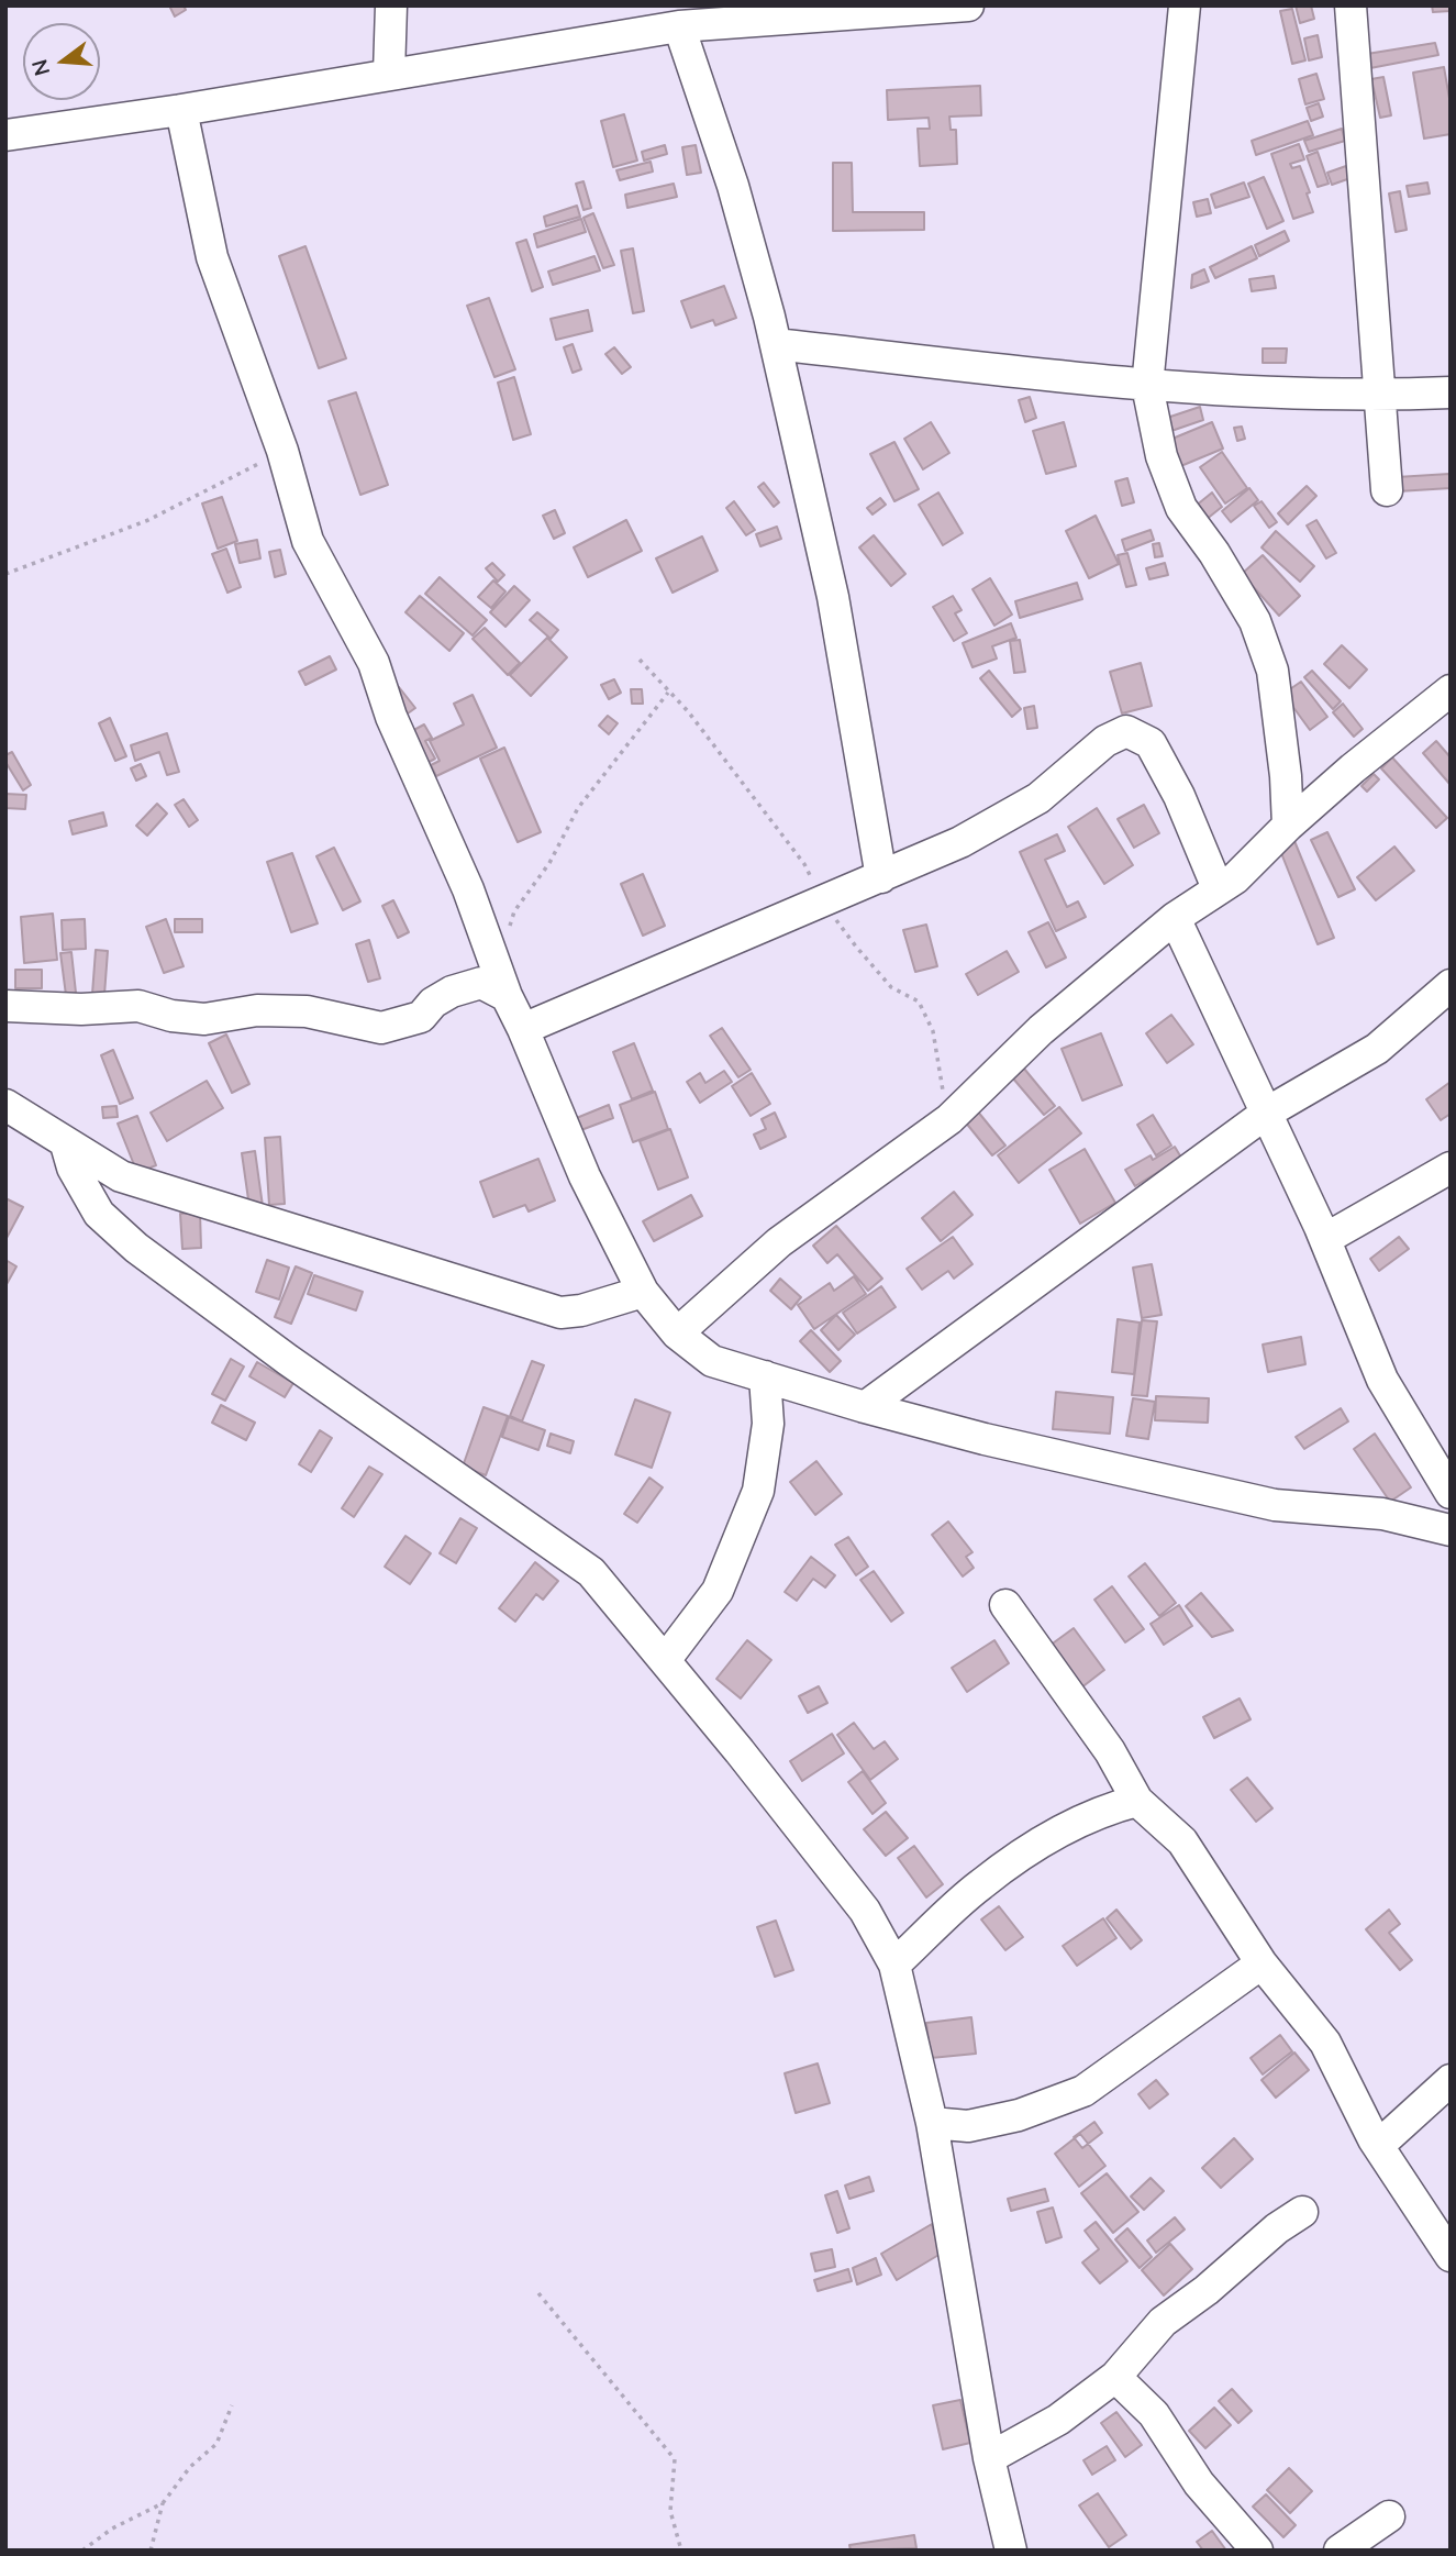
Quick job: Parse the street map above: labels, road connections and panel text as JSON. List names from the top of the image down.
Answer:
{
  "north": "left"
}
